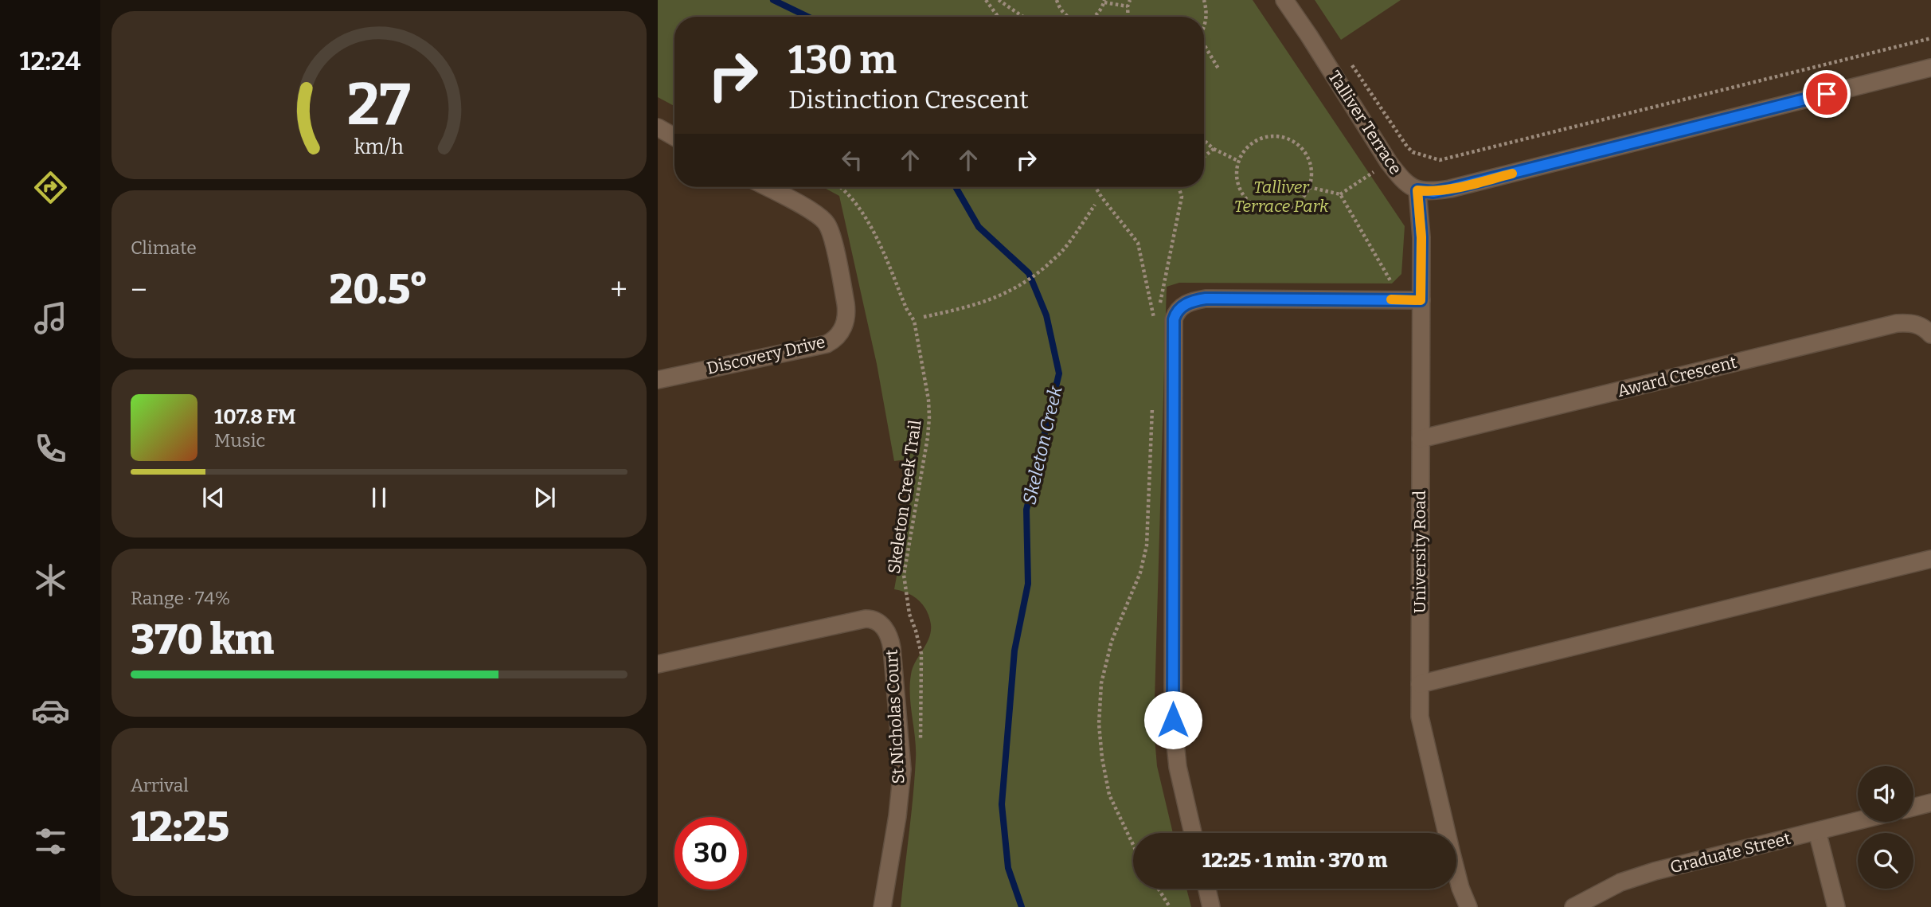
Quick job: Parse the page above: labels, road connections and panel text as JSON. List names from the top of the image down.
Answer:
{
  "streets": {
    "street": [
      "Talliver Terrace",
      "Discovery Drive",
      "Award Crescent",
      "University Road",
      "St Nicholas Court",
      "Graduate Street"
    ],
    "path": ["Skeleton Creek Trail"]
  },
  "crossings": [
    ["Talliver Terrace", "University Road"],
    ["Award Crescent", "University Road"]
  ],
  "water": ["Skeleton Creek"],
  "parks": ["Talliver Terrace Park"],
  "page": {
    "tabs": "12:24",
    "turn": ["130 m", "Distinction Crescent"],
    "tile": [
      "Climate",
      ["Range · 74%", "370 km"],
      ["Arrival", "12:25"]
    ],
    "heat": ["−", "20.5°", "+"],
    "song": ["107.8 FM", "Music"],
    "limit": "30",
    "trip": "12:25 · 1 min · 370 m",
    "gauge": ["27", "km/h"]
  }
}
